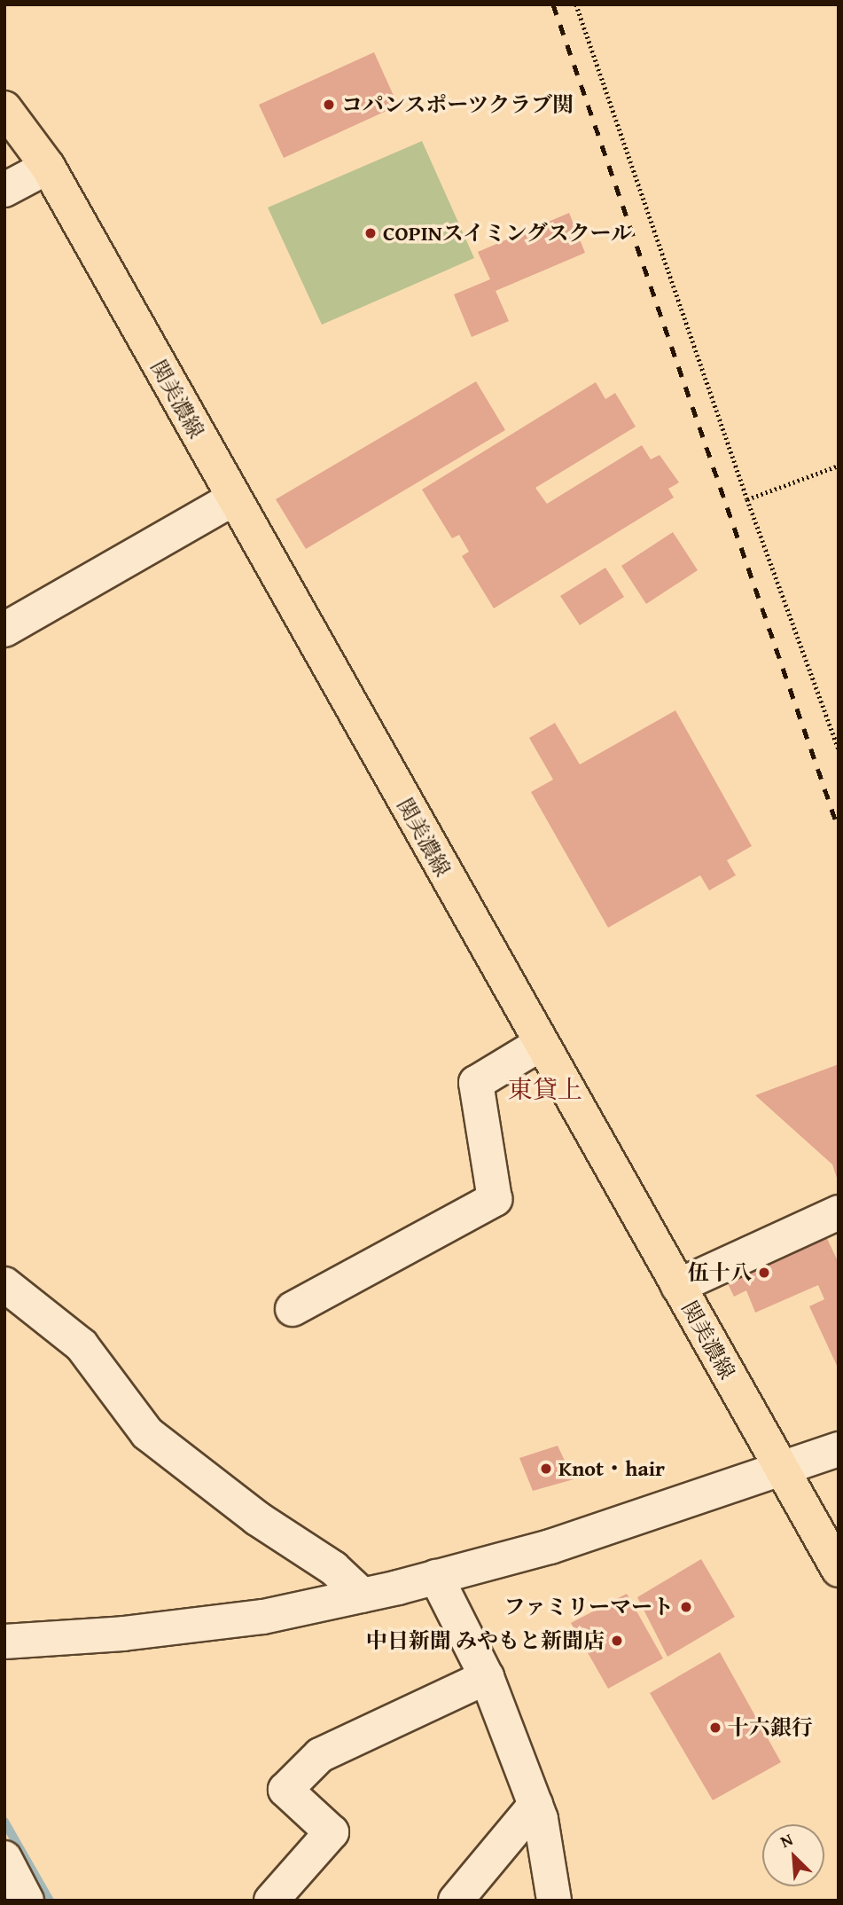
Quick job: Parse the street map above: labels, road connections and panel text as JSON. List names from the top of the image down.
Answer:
{
  "streets": {
    "main road": ["関美濃線"]
  },
  "districts": ["東貸上"],
  "places": [
    "コパンスポーツクラブ関",
    "COPINスイミングスクール",
    "伍十八",
    "Knot・hair",
    "ファミリーマート",
    "中日新聞 みやもと新聞店",
    "十六銀行"
  ],
  "north": "top left"
}
